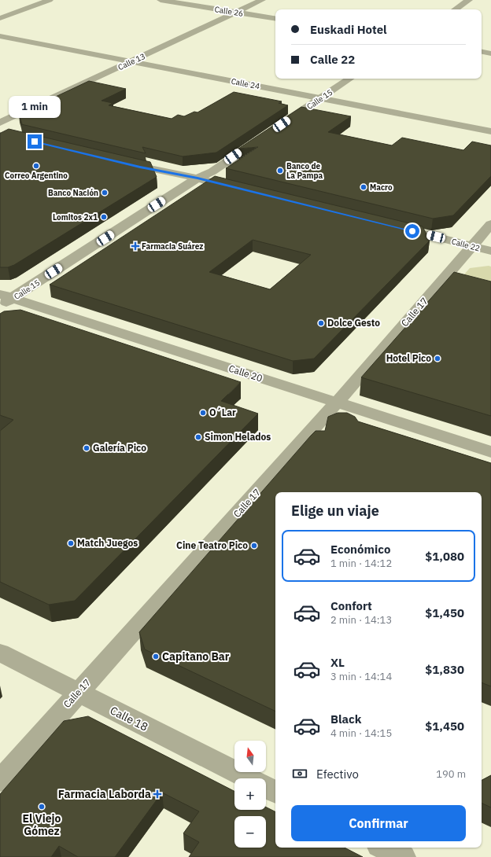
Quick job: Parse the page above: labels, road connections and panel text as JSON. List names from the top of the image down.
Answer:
{
  "streets": {
    "street": [
      "Calle 26",
      "Calle 13",
      "Calle 24",
      "Calle 15",
      "Calle 22",
      "Calle 17",
      "Calle 20",
      "Calle 18"
    ]
  },
  "crossings": [
    ["Calle 26", "Calle 13"],
    ["Calle 13", "Calle 24"],
    ["Calle 24", "Calle 15"],
    ["Calle 15", "Calle 20"],
    ["Calle 22", "Calle 17"],
    ["Calle 17", "Calle 20"],
    ["Calle 17", "Calle 18"]
  ],
  "places": {
    "other": [
      "Correo Argentino",
      "Banco de La Pampa",
      "Macro",
      "Banco Nación",
      "Lomitos 2x1",
      "Dolce Gesto",
      "Hotel Pico",
      "O´Lar",
      "Simon Helados",
      "Galería Pico",
      "Match Juegos",
      "Cine Teatro Pico",
      "Capitano Bar",
      "El Viejo Gómez"
    ],
    "health": ["Farmacia Suárez", "Farmacia Laborda"]
  },
  "north": "top",
  "page": {
    "banner": ["Euskadi Hotel", "Calle 22"],
    "bubble": "1 min",
    "heading": "Elige un viaje",
    "list": [
      {
        "name": "Económico",
        "note": "1 min · 14:12",
        "value": "$1,080"
      },
      {
        "name": "Confort",
        "note": "2 min · 14:13",
        "value": "$1,450"
      },
      {
        "name": "XL",
        "note": "3 min · 14:14",
        "value": "$1,830"
      },
      {
        "name": "Black",
        "note": "4 min · 14:15",
        "value": "$1,450"
      }
    ],
    "map_buttons": ["+", "−"],
    "pay": ["Efectivo", "190 m"],
    "buttons": "Confirmar"
  }
}
